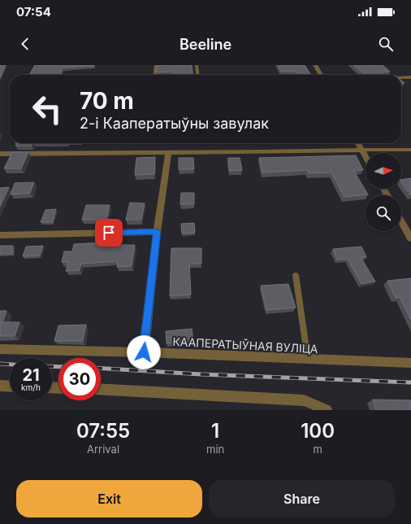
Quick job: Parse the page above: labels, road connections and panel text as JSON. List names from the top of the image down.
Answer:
{
  "streets": {
    "street": ["КААПЕРАТЫЎНАЯ ВУЛІЦА"]
  },
  "north": "right",
  "page": {
    "status": "07:54",
    "header": "Beeline",
    "turn": ["70 m", "2-і Кааператыўны завулак"],
    "speed": "21 km/h",
    "limit": "30",
    "eta": [
      "07:55",
      "Arrival",
      "1",
      "min",
      "100",
      "m"
    ],
    "buttons": ["Exit", "Share"]
  }
}
